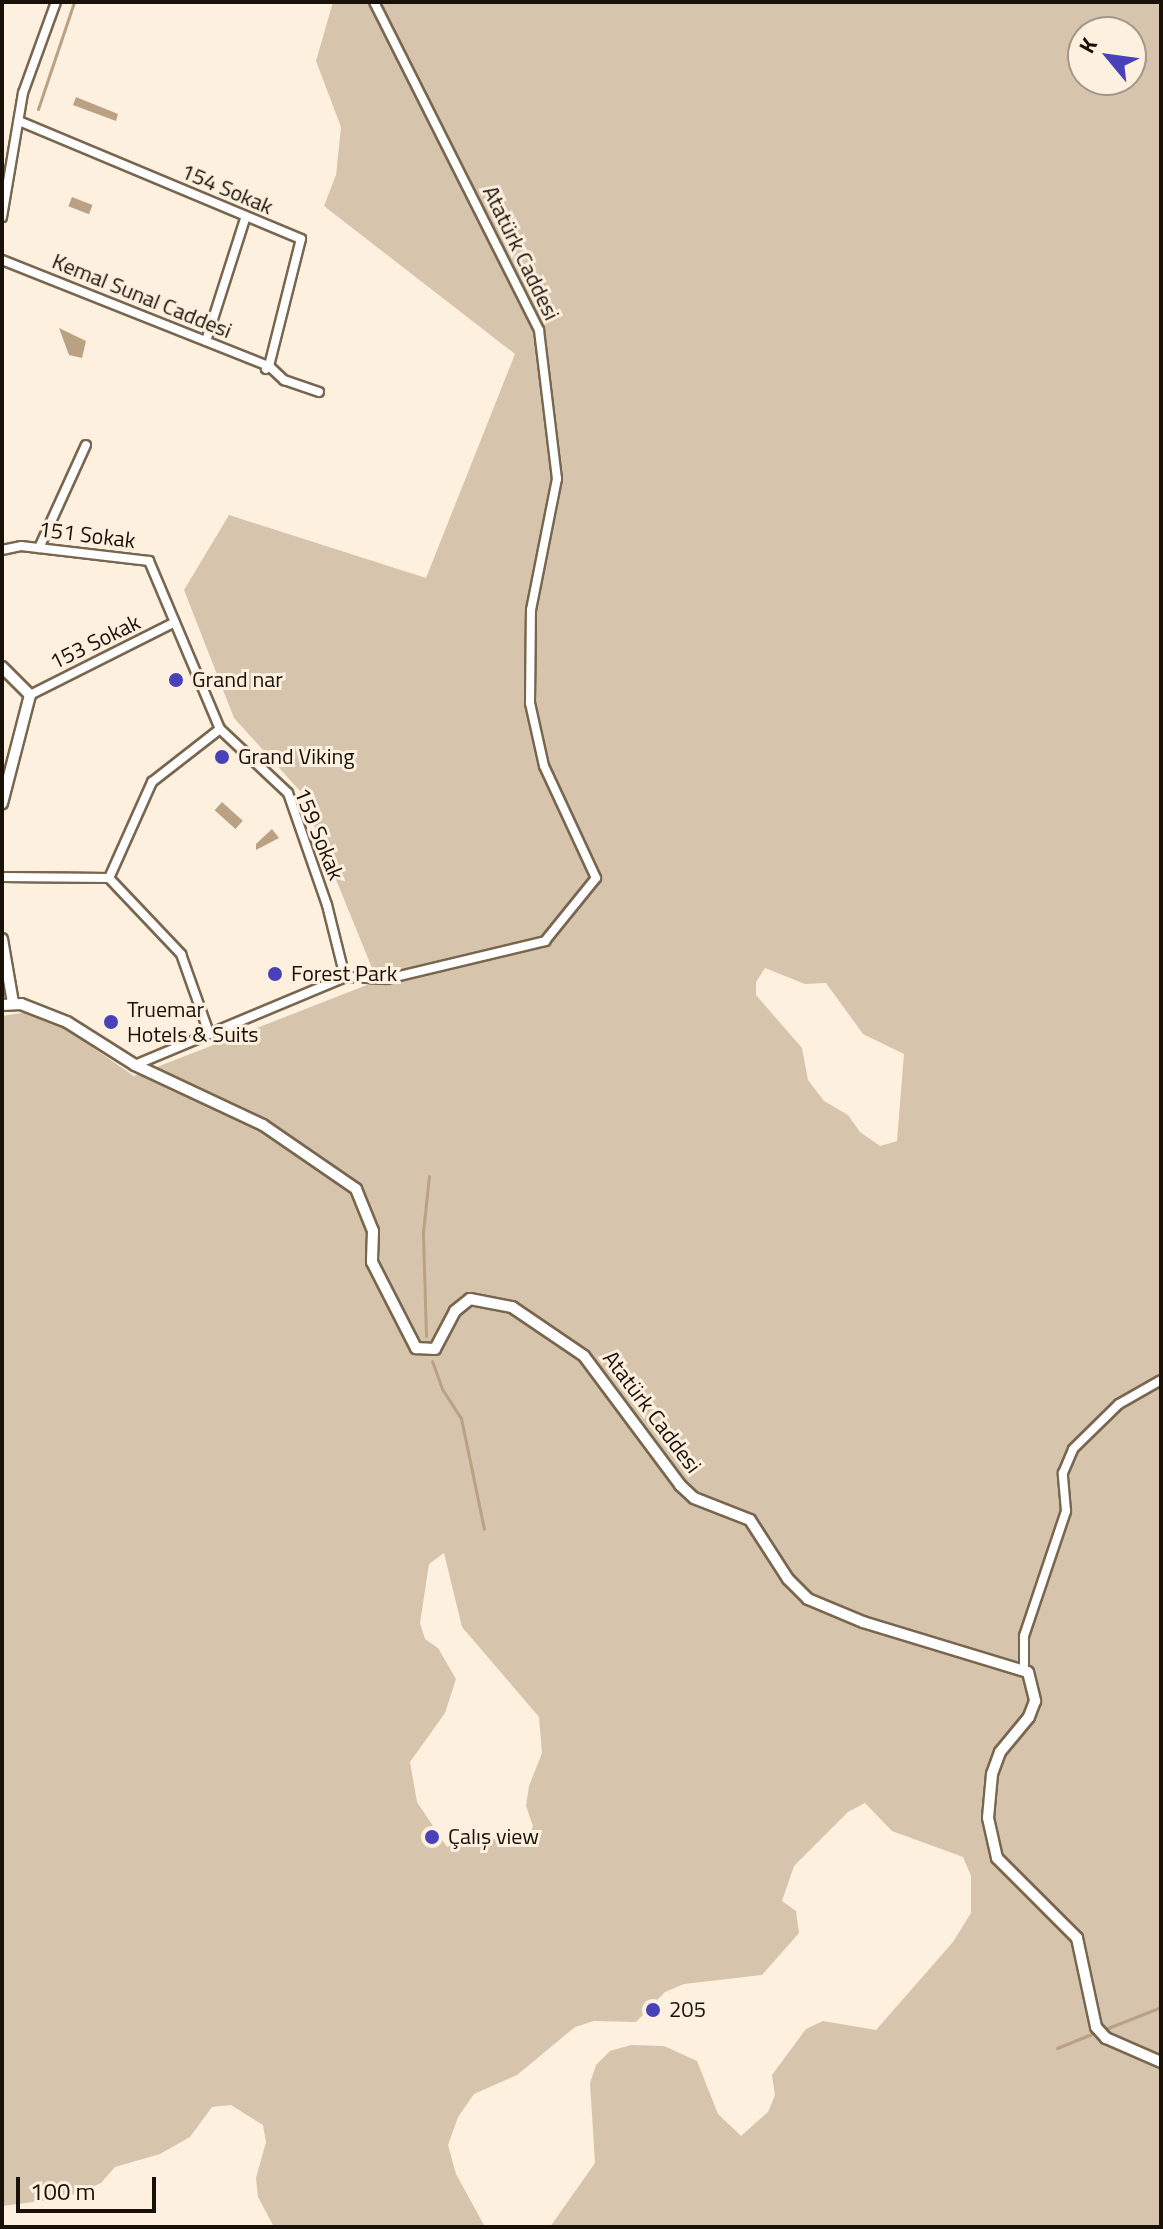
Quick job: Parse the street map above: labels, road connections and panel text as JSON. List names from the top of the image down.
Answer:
{
  "streets": {
    "street": [
      "154 Sokak",
      "Atatürk Caddesi",
      "Kemal Sunal Caddesi",
      "151 Sokak",
      "153 Sokak",
      "159 Sokak"
    ]
  },
  "crossings": [
    ["154 Sokak", "Kemal Sunal Caddesi"],
    ["Atatürk Caddesi", "159 Sokak"],
    ["151 Sokak", "153 Sokak"]
  ],
  "places": [
    "Grand nar",
    "Grand Viking",
    "Forest Park",
    "Truemar Hotels & Suits",
    "Çalış view",
    "205"
  ],
  "scale_bar": "100 m",
  "north": "top left"
}
